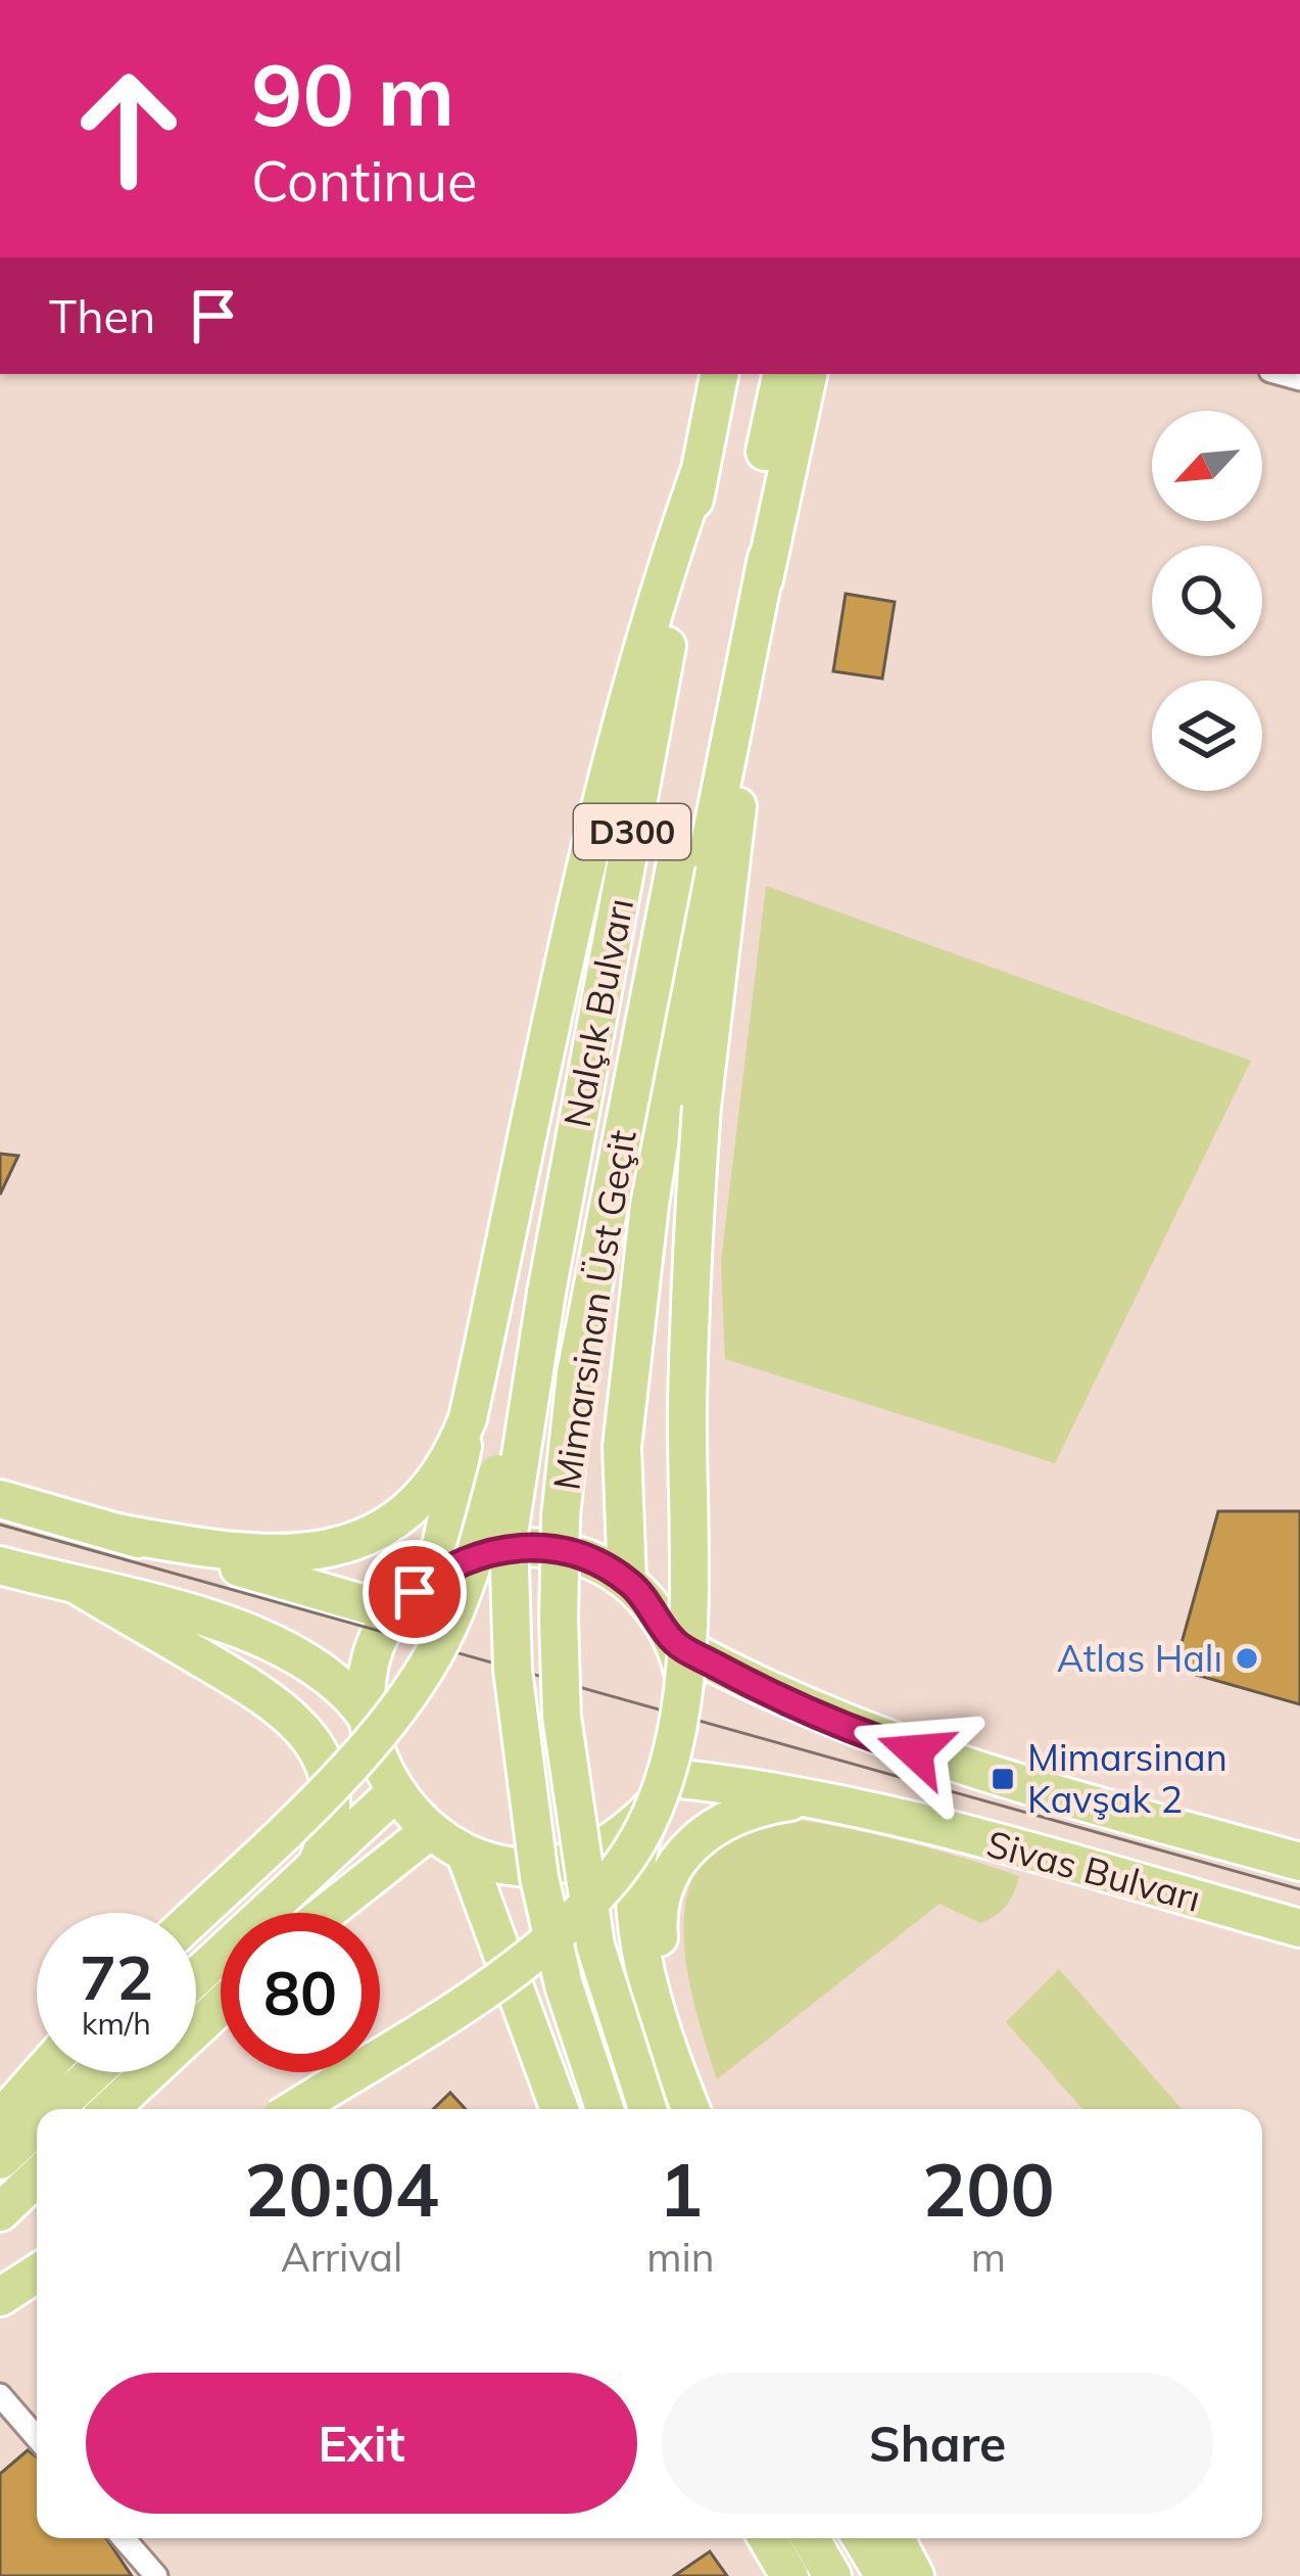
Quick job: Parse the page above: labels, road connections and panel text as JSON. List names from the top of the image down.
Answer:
{
  "streets": {
    "highway": [
      "D300",
      "Nalçık Bulvarı",
      "Mimarsinan Üst Geçit",
      "Sivas Bulvarı"
    ]
  },
  "crossings": [
    ["D300", "Nalçık Bulvarı"],
    ["D300", "Mimarsinan Üst Geçit"],
    ["Nalçık Bulvarı", "Mimarsinan Üst Geçit"]
  ],
  "places": {
    "other": ["Atlas Halı"],
    "transit": ["Mimarsinan Kavşak 2"]
  },
  "north": "bottom left",
  "page": {
    "turn": ["90 m", "Continue"],
    "then": "Then",
    "speed": "72 km/h",
    "limit": "80",
    "eta": [
      "20:04",
      "Arrival",
      "1",
      "min",
      "200",
      "m"
    ],
    "buttons": ["Exit", "Share"]
  }
}
